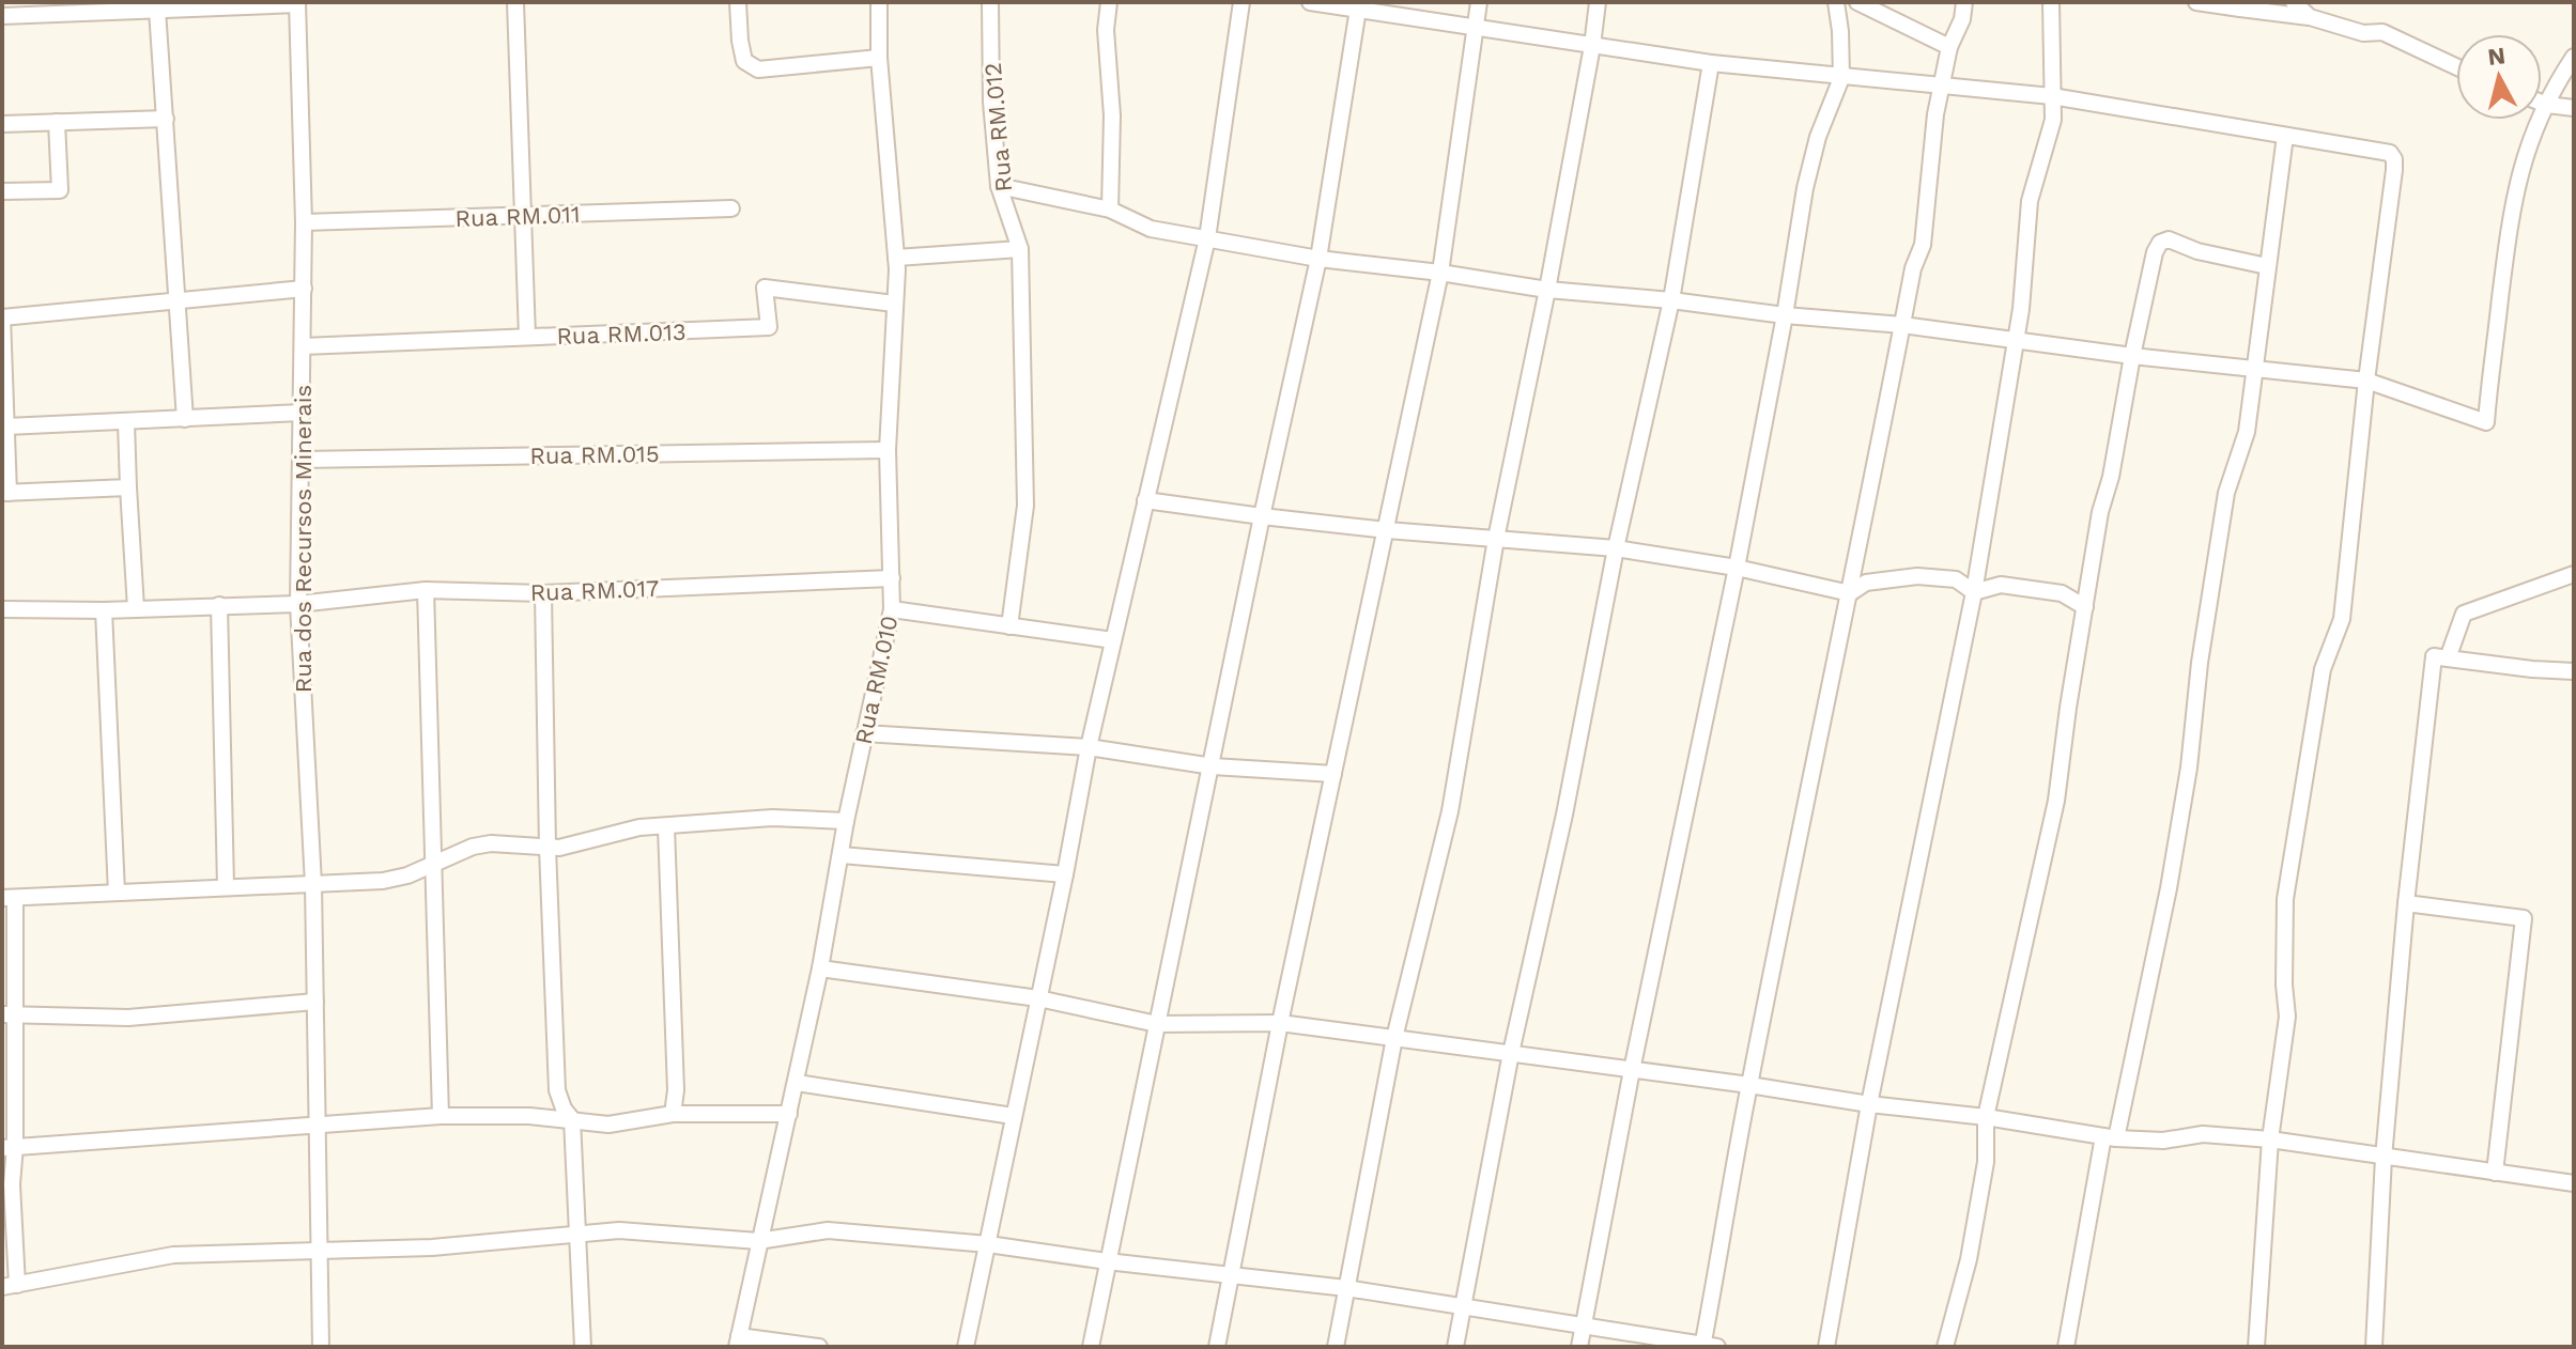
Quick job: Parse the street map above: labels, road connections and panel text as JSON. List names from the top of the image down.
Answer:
{
  "streets": {
    "street": [
      "Rua RM.012",
      "Rua RM.011",
      "Rua RM.013",
      "Rua RM.015",
      "Rua dos Recursos Minerais",
      "Rua RM.017",
      "Rua RM.010"
    ]
  },
  "crossings": [
    ["Rua RM.011", "Rua dos Recursos Minerais"],
    ["Rua RM.013", "Rua dos Recursos Minerais"],
    ["Rua RM.013", "Rua RM.010"],
    ["Rua RM.015", "Rua dos Recursos Minerais"],
    ["Rua RM.015", "Rua RM.010"],
    ["Rua dos Recursos Minerais", "Rua RM.017"],
    ["Rua RM.017", "Rua RM.010"]
  ],
  "north": "top"
}
